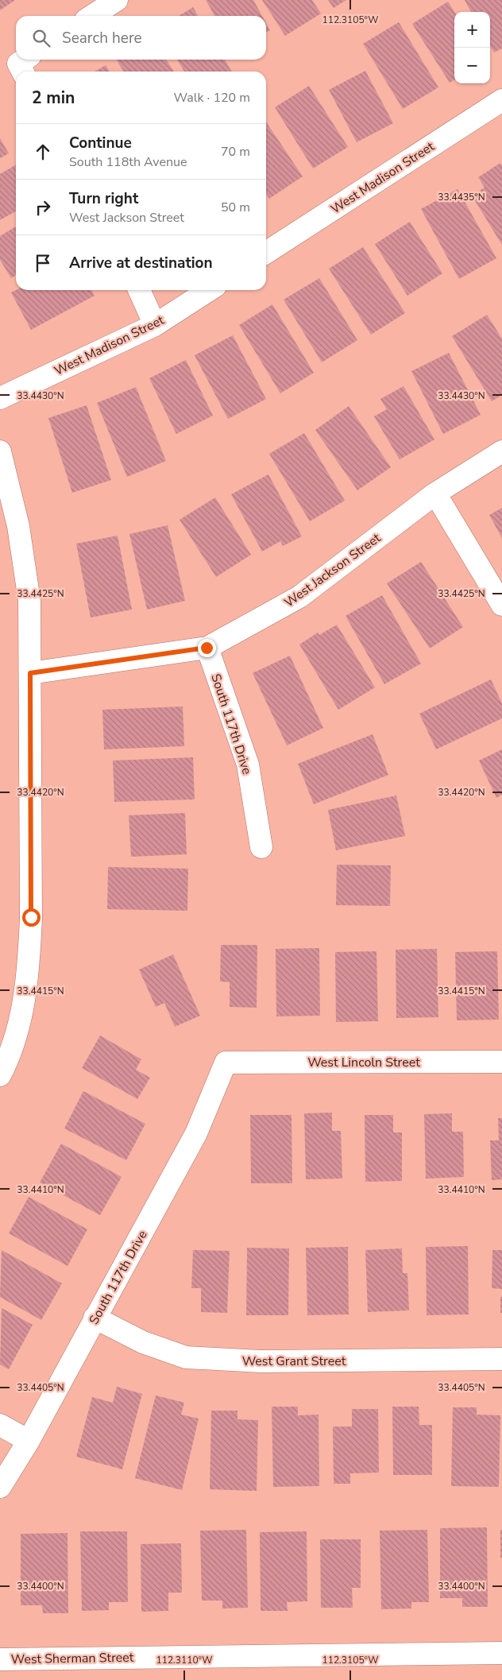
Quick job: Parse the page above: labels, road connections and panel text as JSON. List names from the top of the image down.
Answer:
{
  "streets": {
    "street": [
      "West Madison Street",
      "West Jackson Street",
      "South 117th Drive",
      "West Lincoln Street",
      "West Grant Street",
      "West Sherman Street"
    ]
  },
  "crossings": [
    ["West Jackson Street", "South 117th Drive"],
    ["South 117th Drive", "West Lincoln Street"],
    ["South 117th Drive", "West Grant Street"]
  ],
  "page": {
    "map_buttons": ["+", "−"],
    "search": "Search here",
    "heading": ["2 min", "Walk · 120 m"],
    "list": [
      ["Continue", "South 118th Avenue", "70 m"],
      ["Turn right", "West Jackson Street", "50 m"],
      "Arrive at destination"
    ]
  },
  "coordinates": [
    "112.3105°W",
    "33.4435°N",
    "33.4430°N",
    "33.4425°N",
    "33.4420°N",
    "33.4415°N",
    "33.4410°N",
    "33.4405°N",
    "33.4400°N",
    "112.3110°W"
  ]
}
